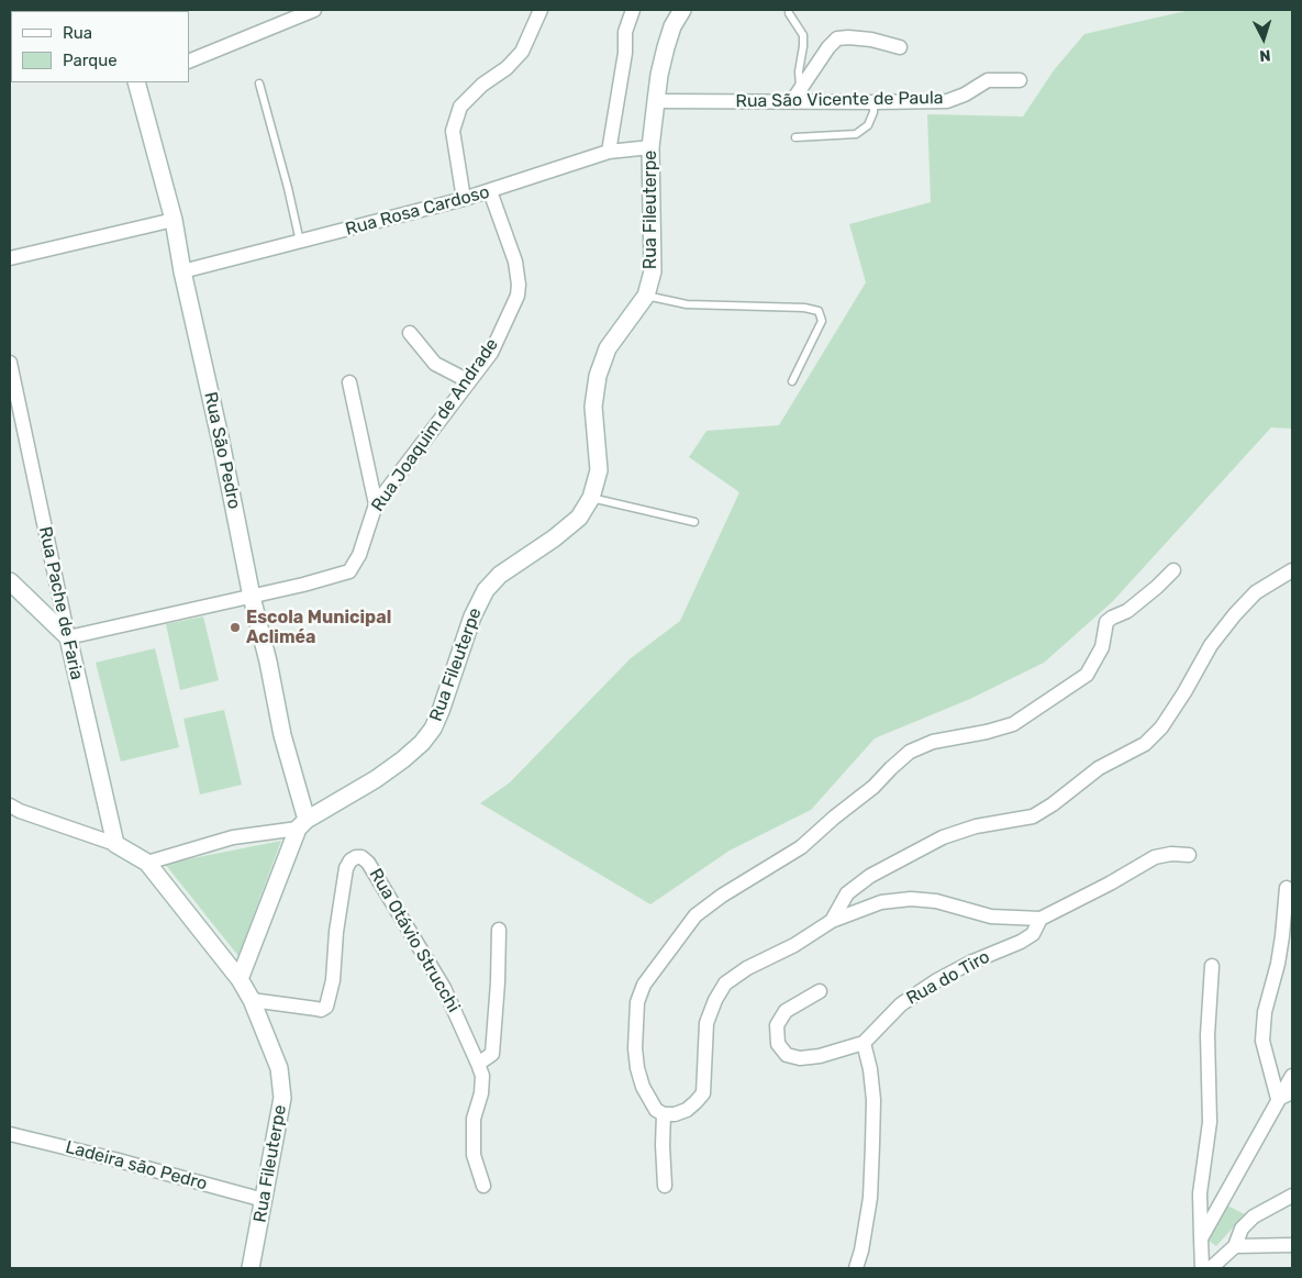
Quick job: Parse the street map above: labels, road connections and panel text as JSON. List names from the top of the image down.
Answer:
{
  "streets": {
    "main road": ["Rua Fileuterpe", "Rua São Pedro", "Rua Pache de Faria"],
    "street": [
      "Rua São Vicente de Paula",
      "Rua Rosa Cardoso",
      "Rua Joaquim de Andrade",
      "Rua Otávio Strucchi",
      "Rua do Tiro",
      "Ladeira são Pedro"
    ]
  },
  "crossings": [
    ["Rua São Vicente de Paula", "Rua Fileuterpe"],
    ["Rua Fileuterpe", "Rua Rosa Cardoso"],
    ["Rua Fileuterpe", "Rua São Pedro"],
    ["Rua Fileuterpe", "Rua Otávio Strucchi"],
    ["Rua Fileuterpe", "Ladeira são Pedro"],
    ["Rua Rosa Cardoso", "Rua Joaquim de Andrade"],
    ["Rua Rosa Cardoso", "Rua São Pedro"],
    ["Rua Joaquim de Andrade", "Rua São Pedro"],
    ["Rua Joaquim de Andrade", "Rua Pache de Faria"]
  ],
  "places": ["Escola Municipal Acliméa"],
  "legend": ["Rua", "Parque"],
  "north": "bottom"
}
